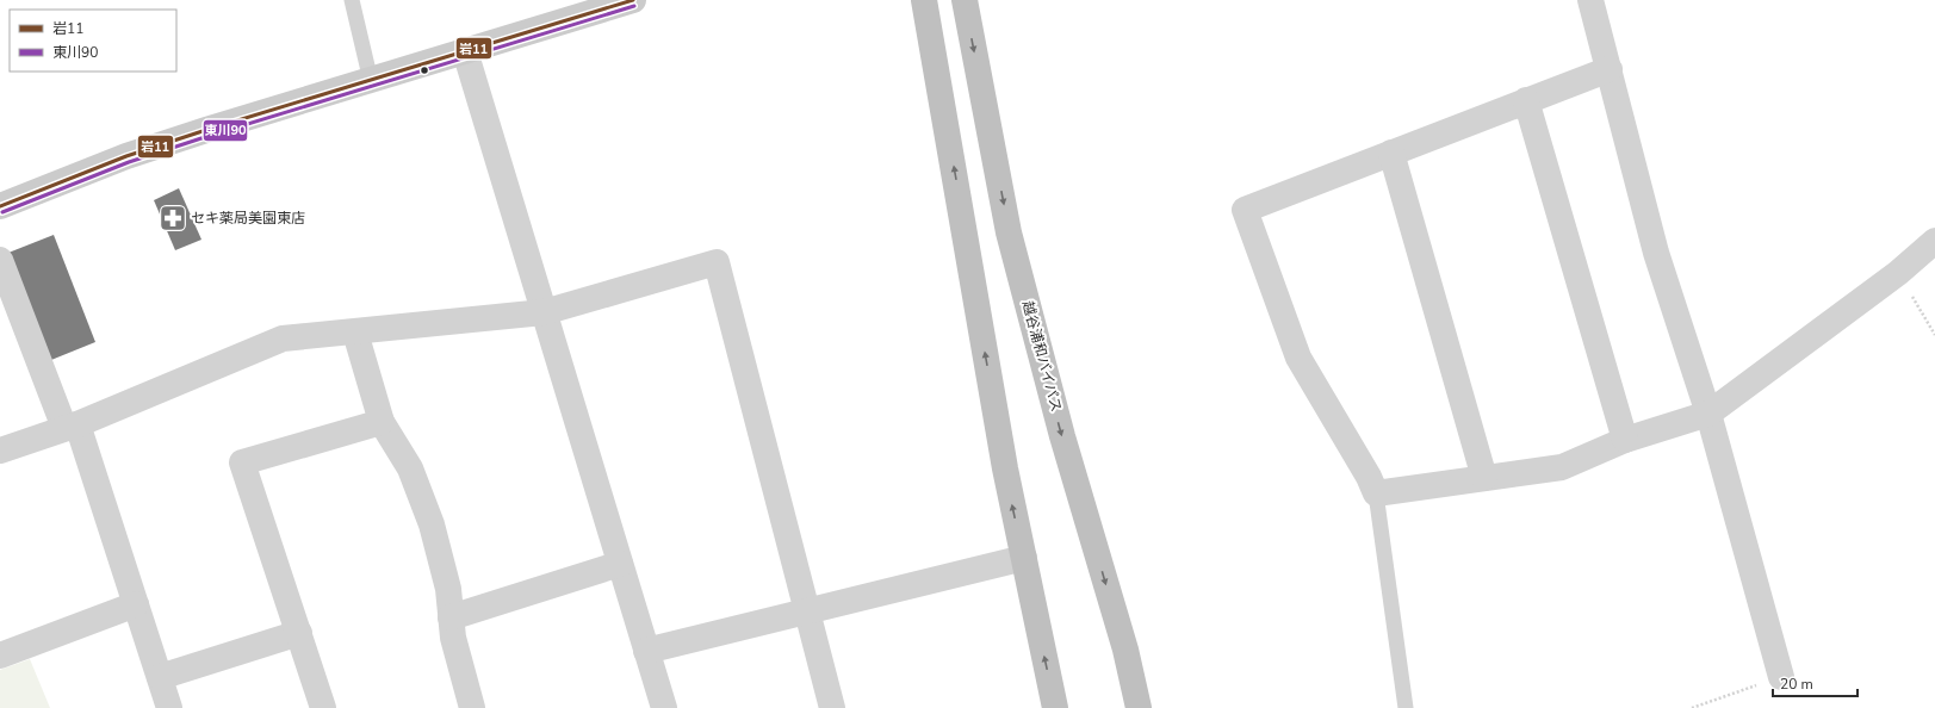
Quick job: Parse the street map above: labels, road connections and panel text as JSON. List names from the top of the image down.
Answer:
{
  "streets": {
    "highway": ["越谷浦和バイパス"]
  },
  "places": {
    "pharmacy": ["セキ薬局美園東店"]
  },
  "lines": ["transit line 岩11", "transit line 東川90"],
  "legend": ["岩11", "東川90"],
  "scale_bar": "20 m"
}
